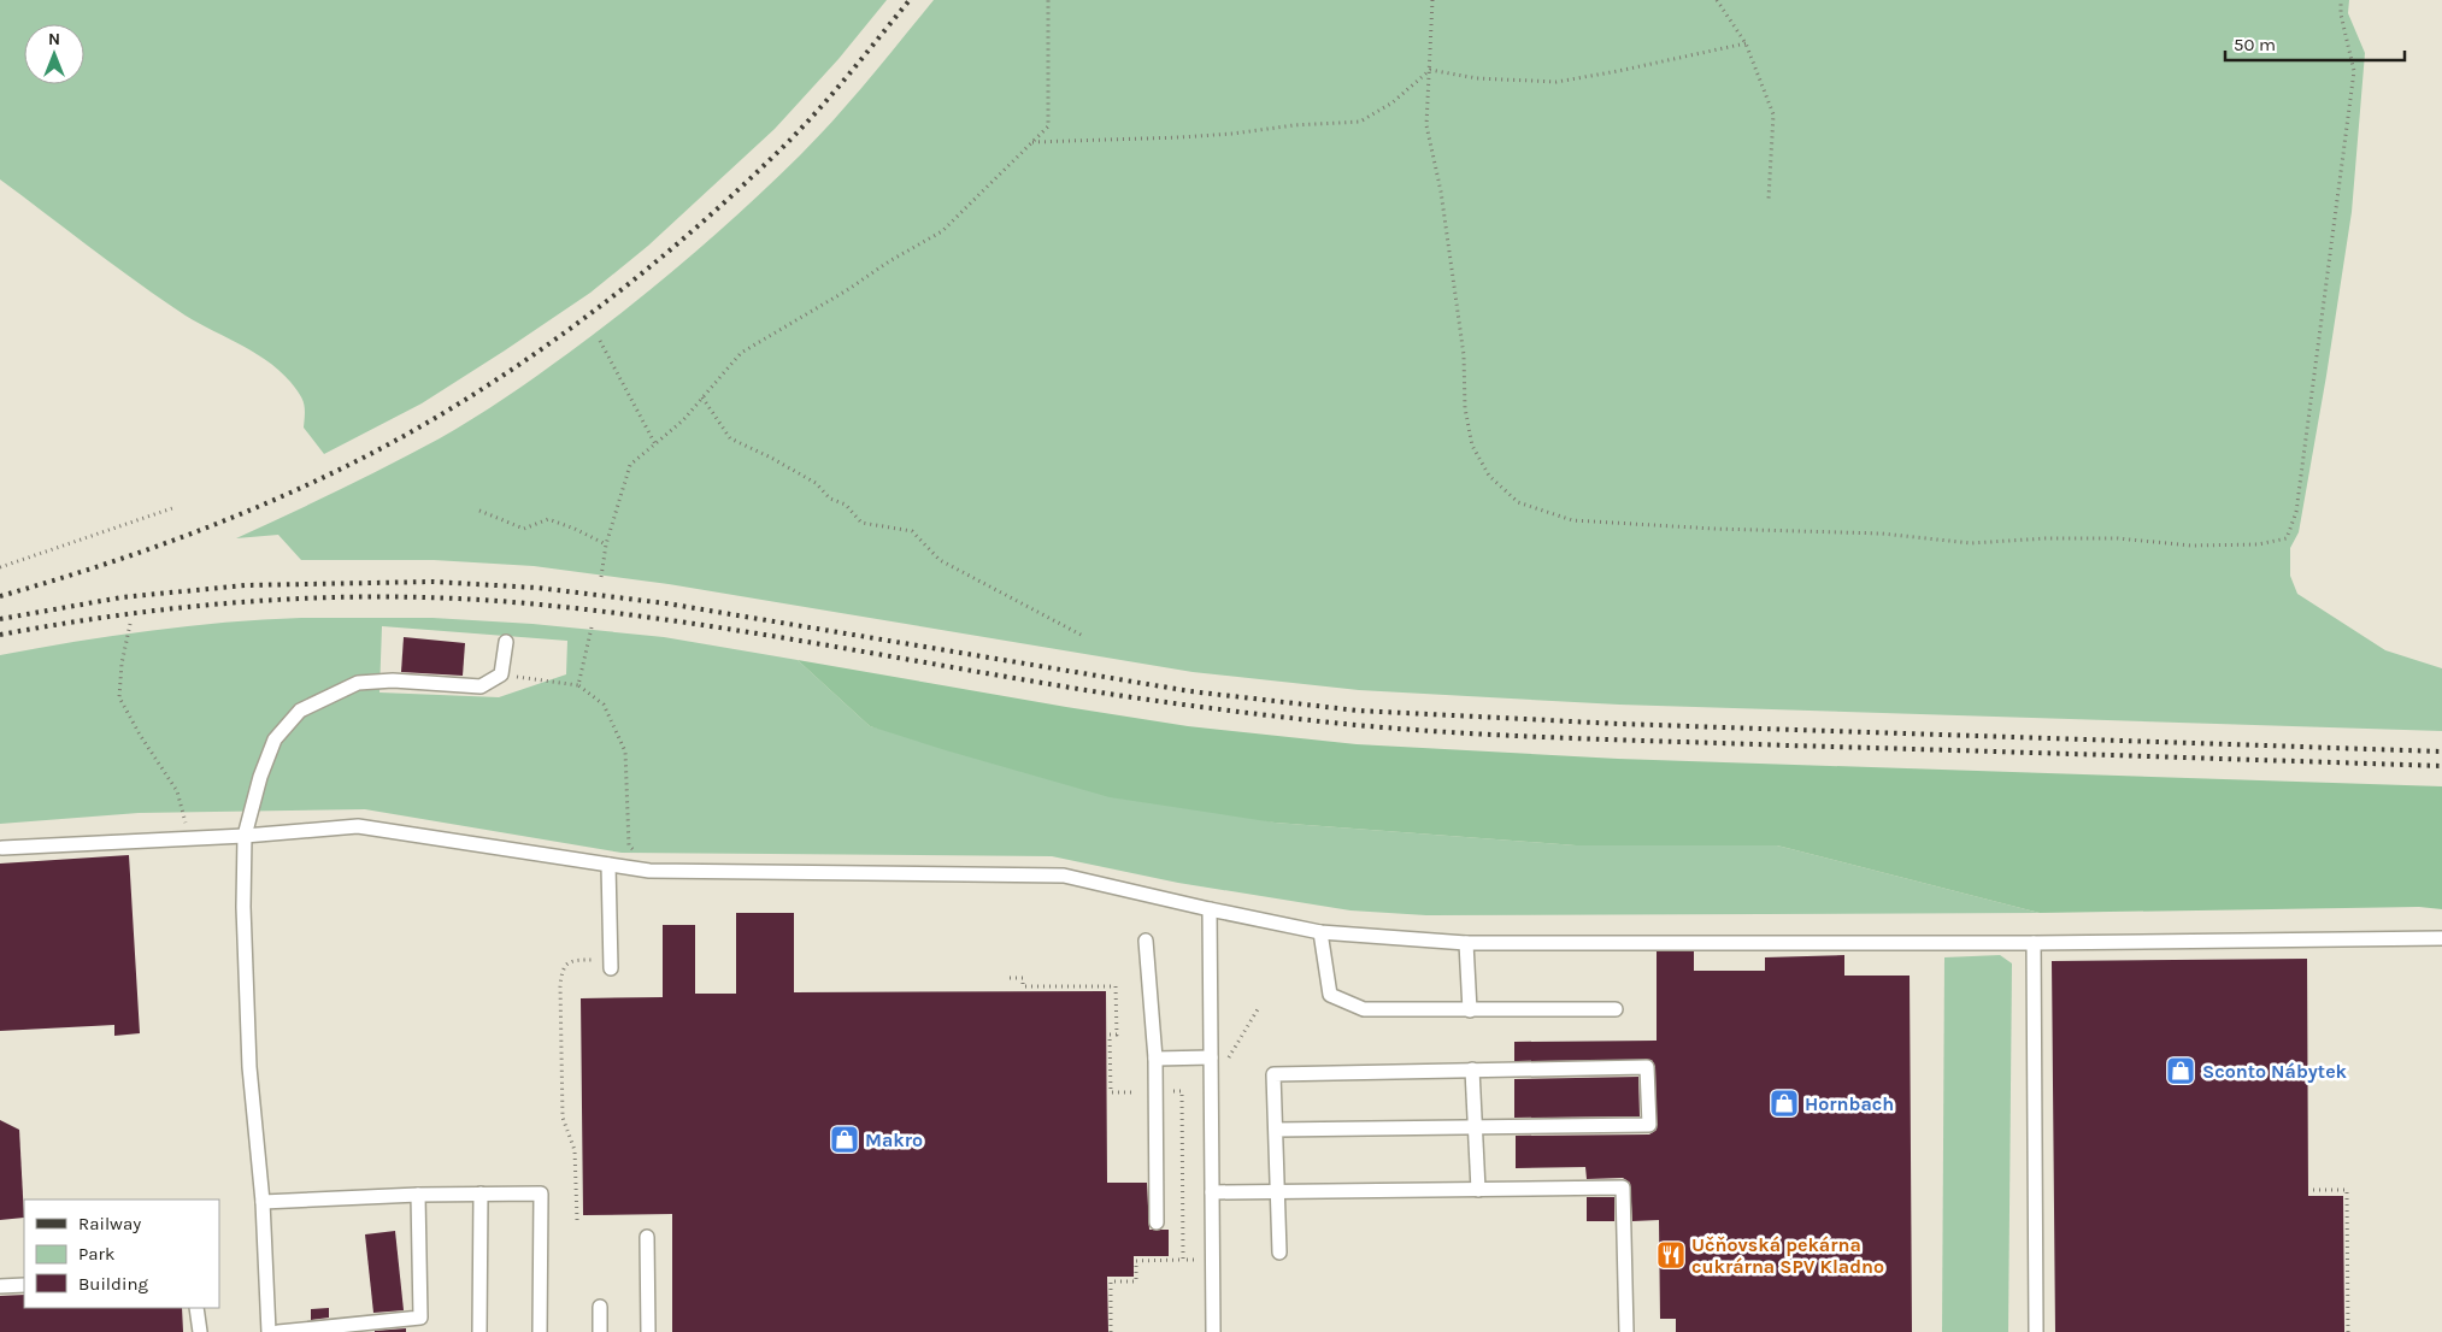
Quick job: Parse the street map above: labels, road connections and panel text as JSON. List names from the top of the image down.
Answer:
{
  "places": {
    "shop": ["Sconto Nábytek", "Hornbach", "Makro"],
    "restaurant": ["Učňovská pekárna cukrárna SPV Kladno"]
  },
  "legend": ["Railway", "Park", "Building"],
  "scale_bar": "50 m",
  "north": "top"
}
